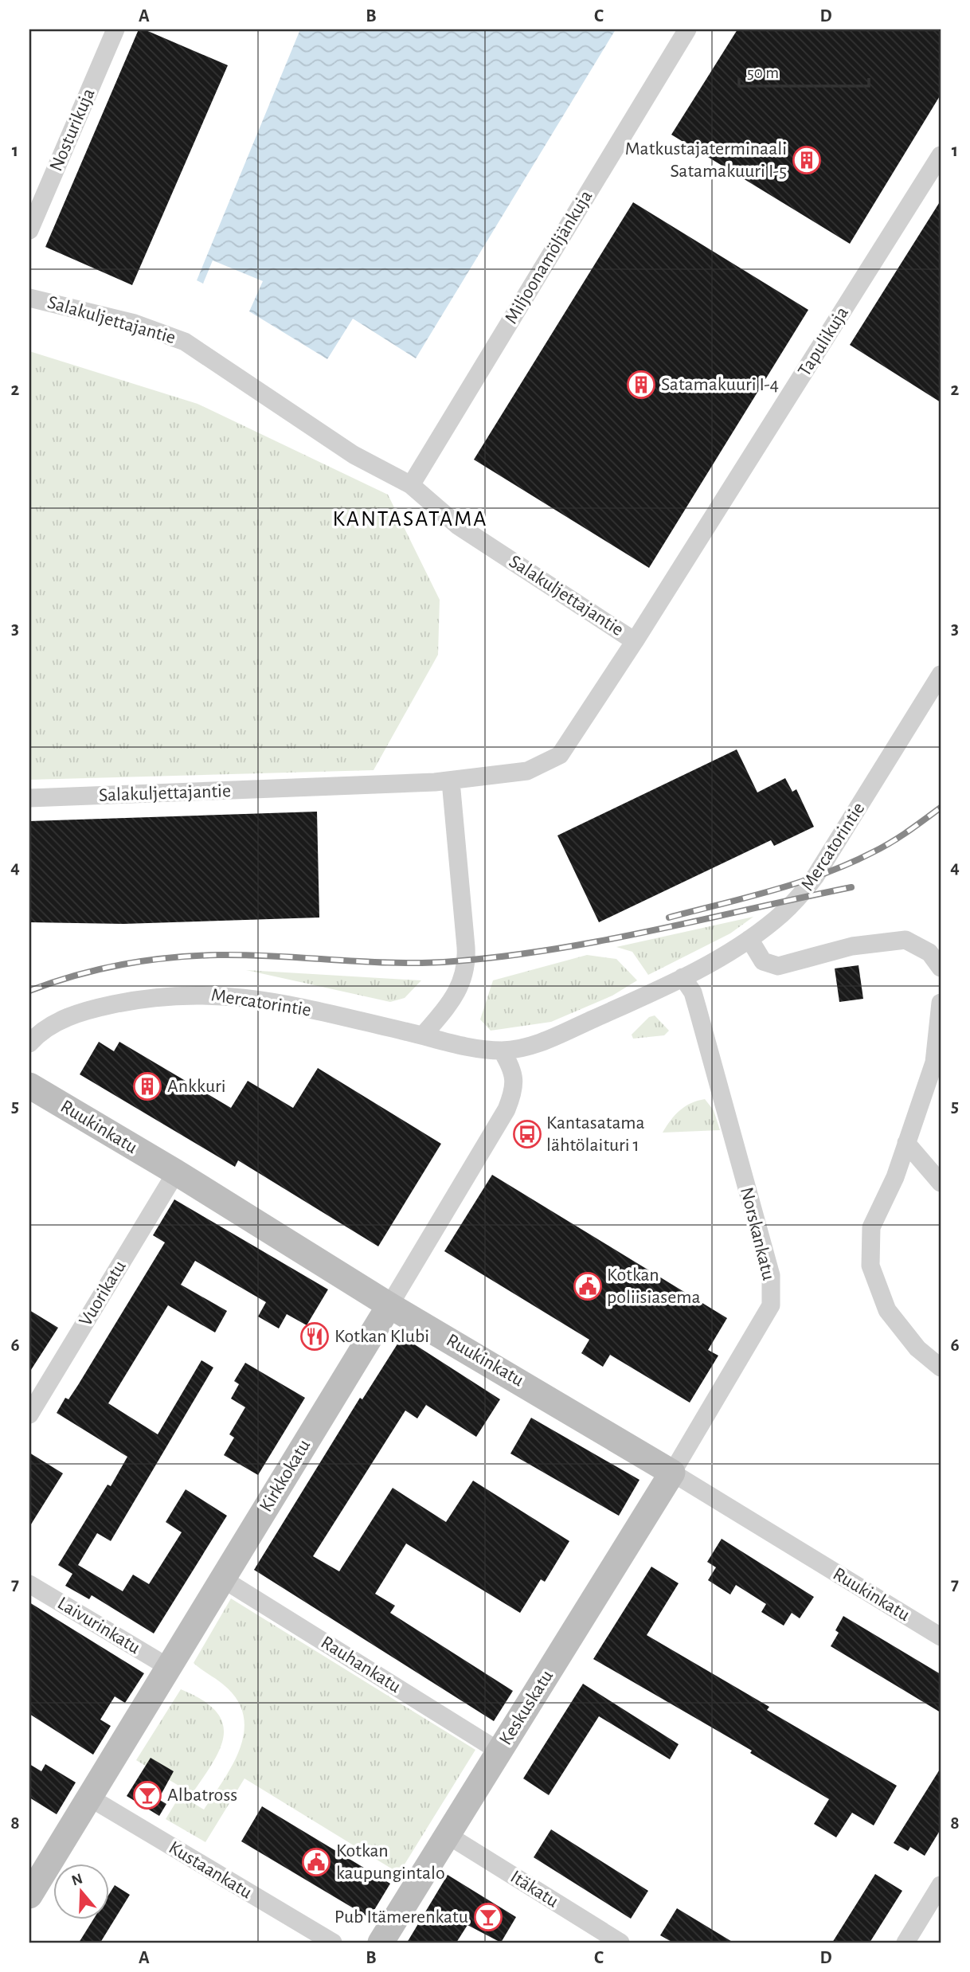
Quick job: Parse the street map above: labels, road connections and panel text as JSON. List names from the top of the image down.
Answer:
{
  "streets": {
    "main road": ["Ruukinkatu", "Kirkkokatu", "Keskuskatu"],
    "street": [
      "Nosturikuja",
      "Miljoonamöljänkuja",
      "Salakuljettajantie",
      "Tapulikuja",
      "Mercatorintie",
      "Norskankatu",
      "Vuorikatu",
      "Laivurinkatu",
      "Rauhankatu",
      "Kustaankatu",
      "Itäkatu"
    ]
  },
  "crossings": [
    ["Miljoonamöljänkuja", "Salakuljettajantie"],
    ["Salakuljettajantie", "Tapulikuja"],
    ["Mercatorintie", "Norskankatu"],
    ["Mercatorintie", "Kirkkokatu"],
    ["Ruukinkatu", "Norskankatu"],
    ["Ruukinkatu", "Vuorikatu"],
    ["Ruukinkatu", "Kirkkokatu"],
    ["Ruukinkatu", "Keskuskatu"],
    ["Norskankatu", "Keskuskatu"],
    ["Kirkkokatu", "Laivurinkatu"],
    ["Kirkkokatu", "Rauhankatu"],
    ["Kirkkokatu", "Kustaankatu"],
    ["Rauhankatu", "Keskuskatu"],
    ["Keskuskatu", "Itäkatu"]
  ],
  "districts": ["KANTASATAMA"],
  "places": {
    "building": ["Matkustajaterminaali Satamakuuri I-5", "Satamakuuri I-4", "Ankkuri"],
    "bus stop": ["Kantasatama lähtölaituri 1"],
    "public building": ["Kotkan poliisiasema", "Kotkan kaupungintalo"],
    "restaurant": ["Kotkan Klubi"],
    "bar": ["Albatross", "Pub Itämerenkatu"]
  },
  "scale_bar": "50 m",
  "north": "top",
  "grid": {
    "columns": [
      "A",
      "B",
      "C",
      "D"
    ],
    "rows": [
      "1",
      "2",
      "3",
      "4",
      "5",
      "6",
      "7",
      "8"
    ]
  }
}
